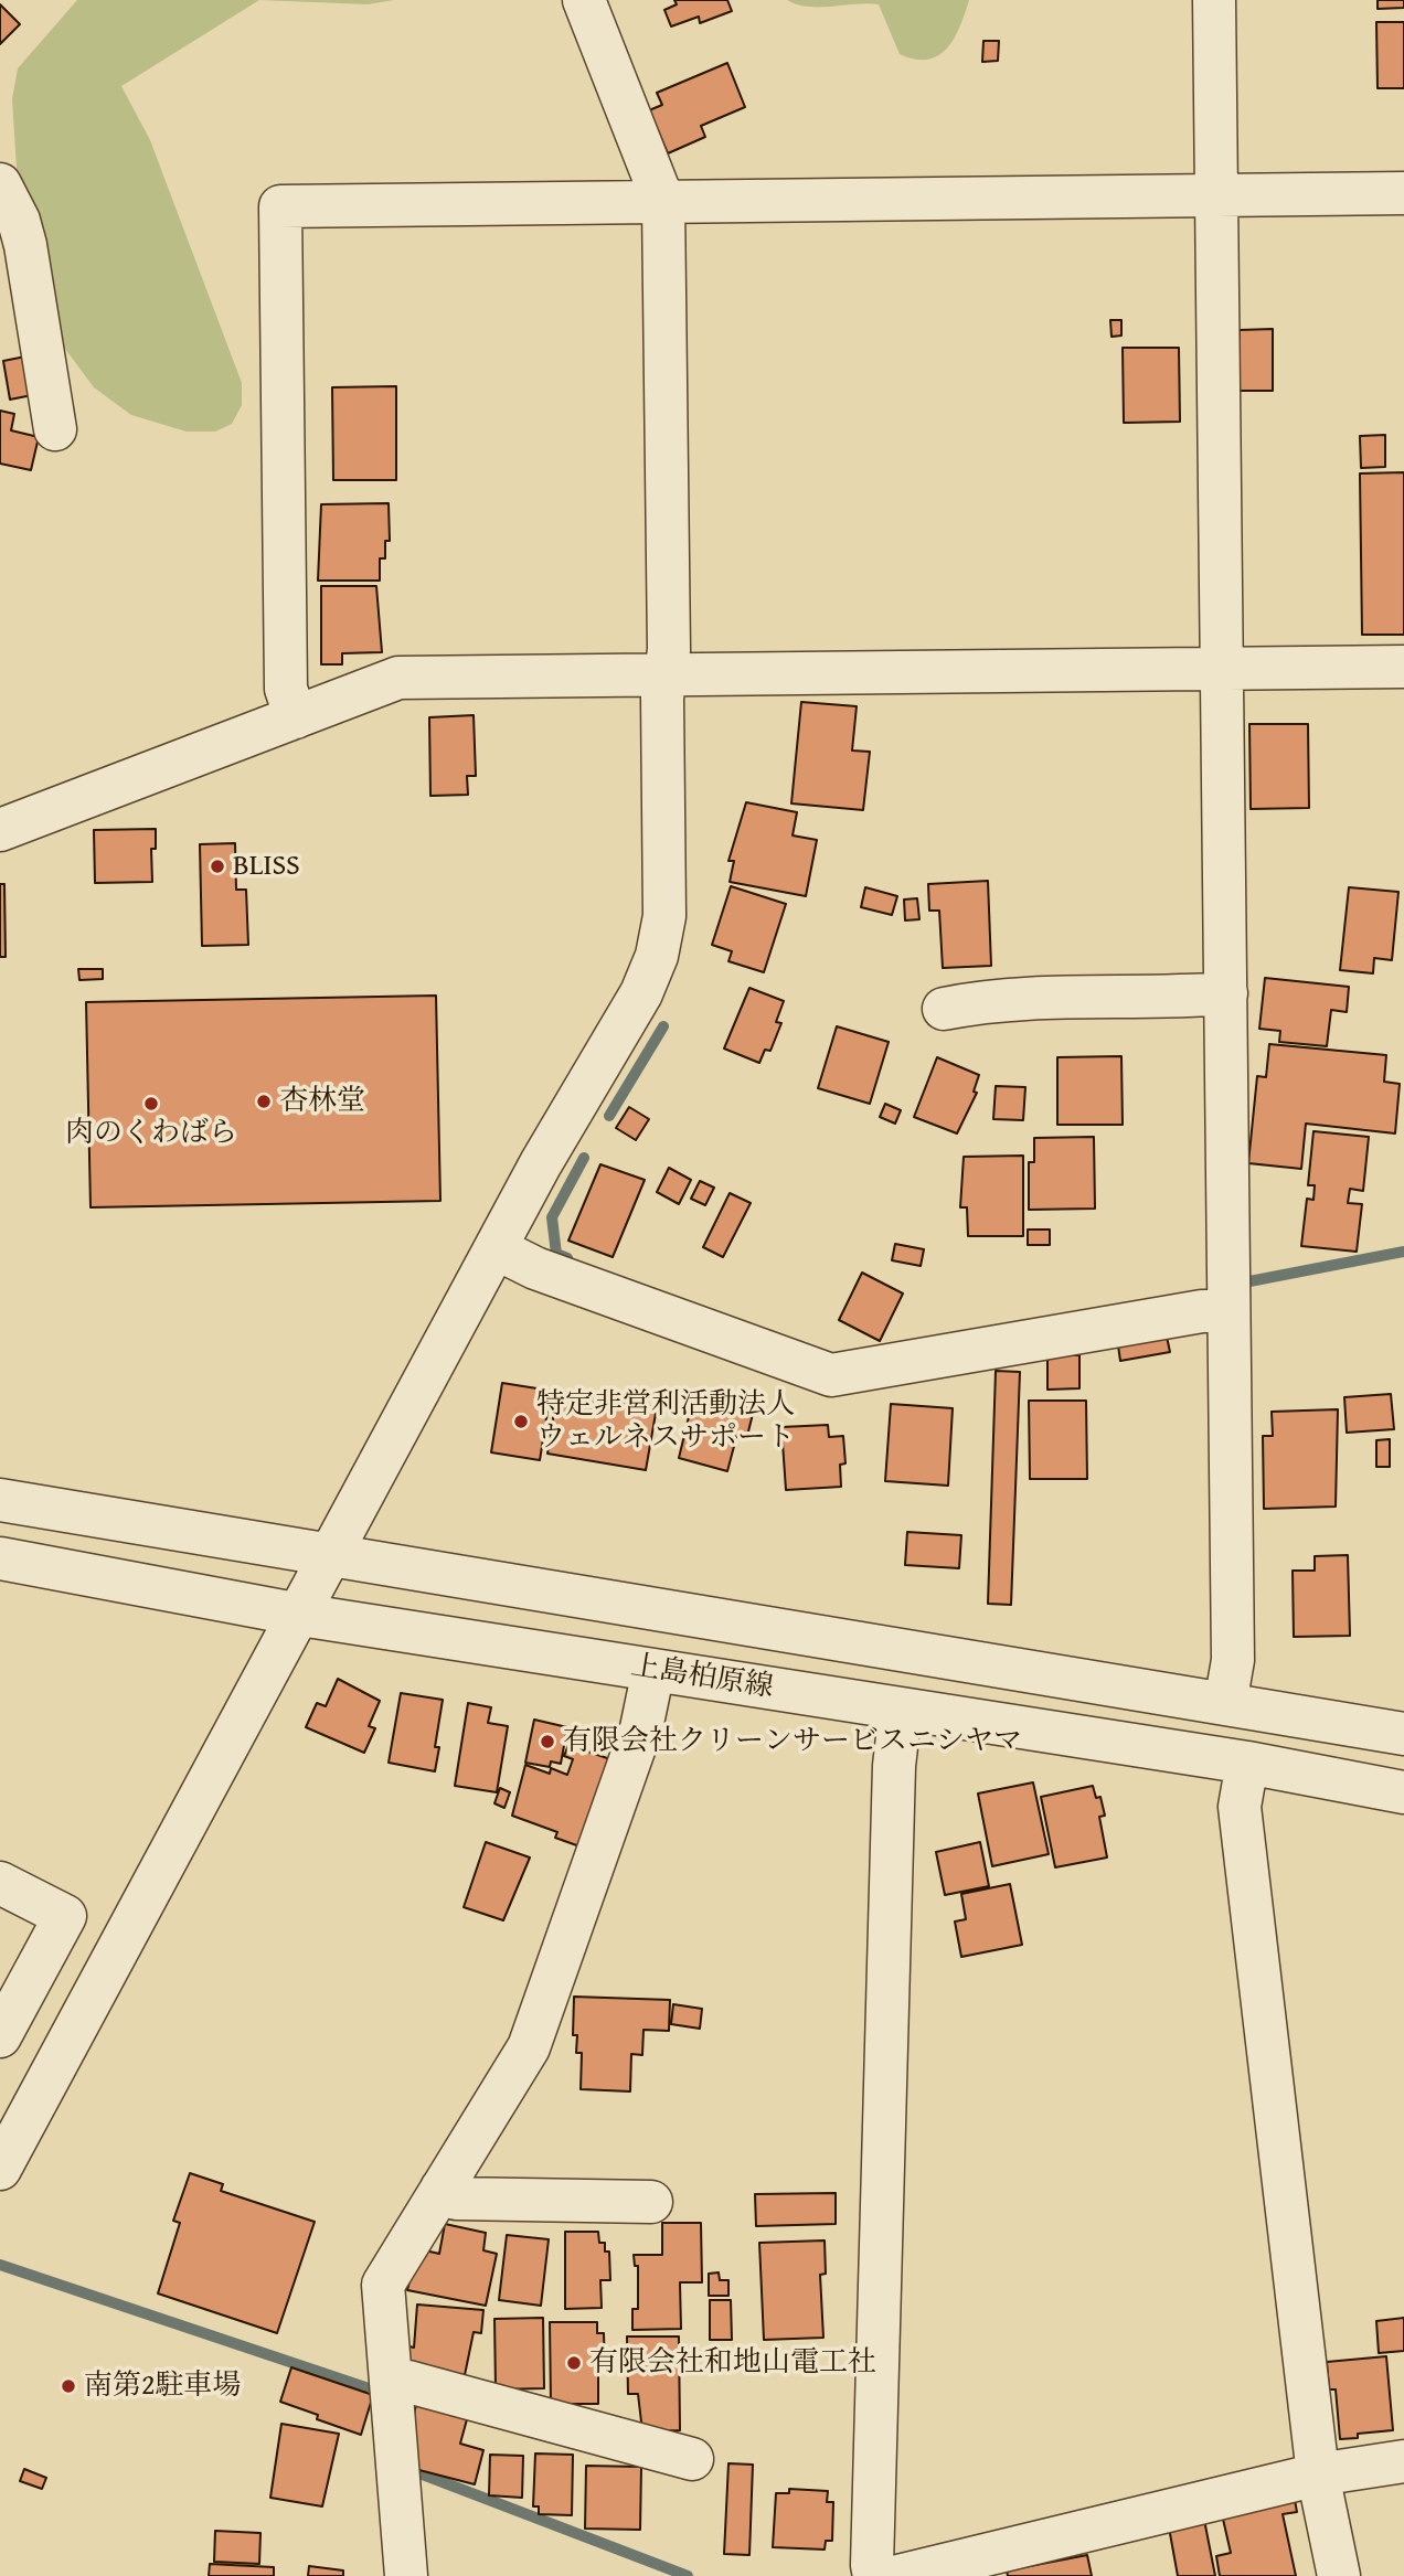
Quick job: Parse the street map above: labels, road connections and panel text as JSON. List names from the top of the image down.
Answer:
{
  "streets": {
    "street": ["上島柏原線"]
  },
  "places": [
    "BLISS",
    "杏林堂",
    "肉のくわばら",
    "特定非営利活動法人 ウェルネスサポート",
    "有限会社クリーンサービスニシヤマ",
    "有限会社和地山電工社",
    "南第2駐車場"
  ]
}
